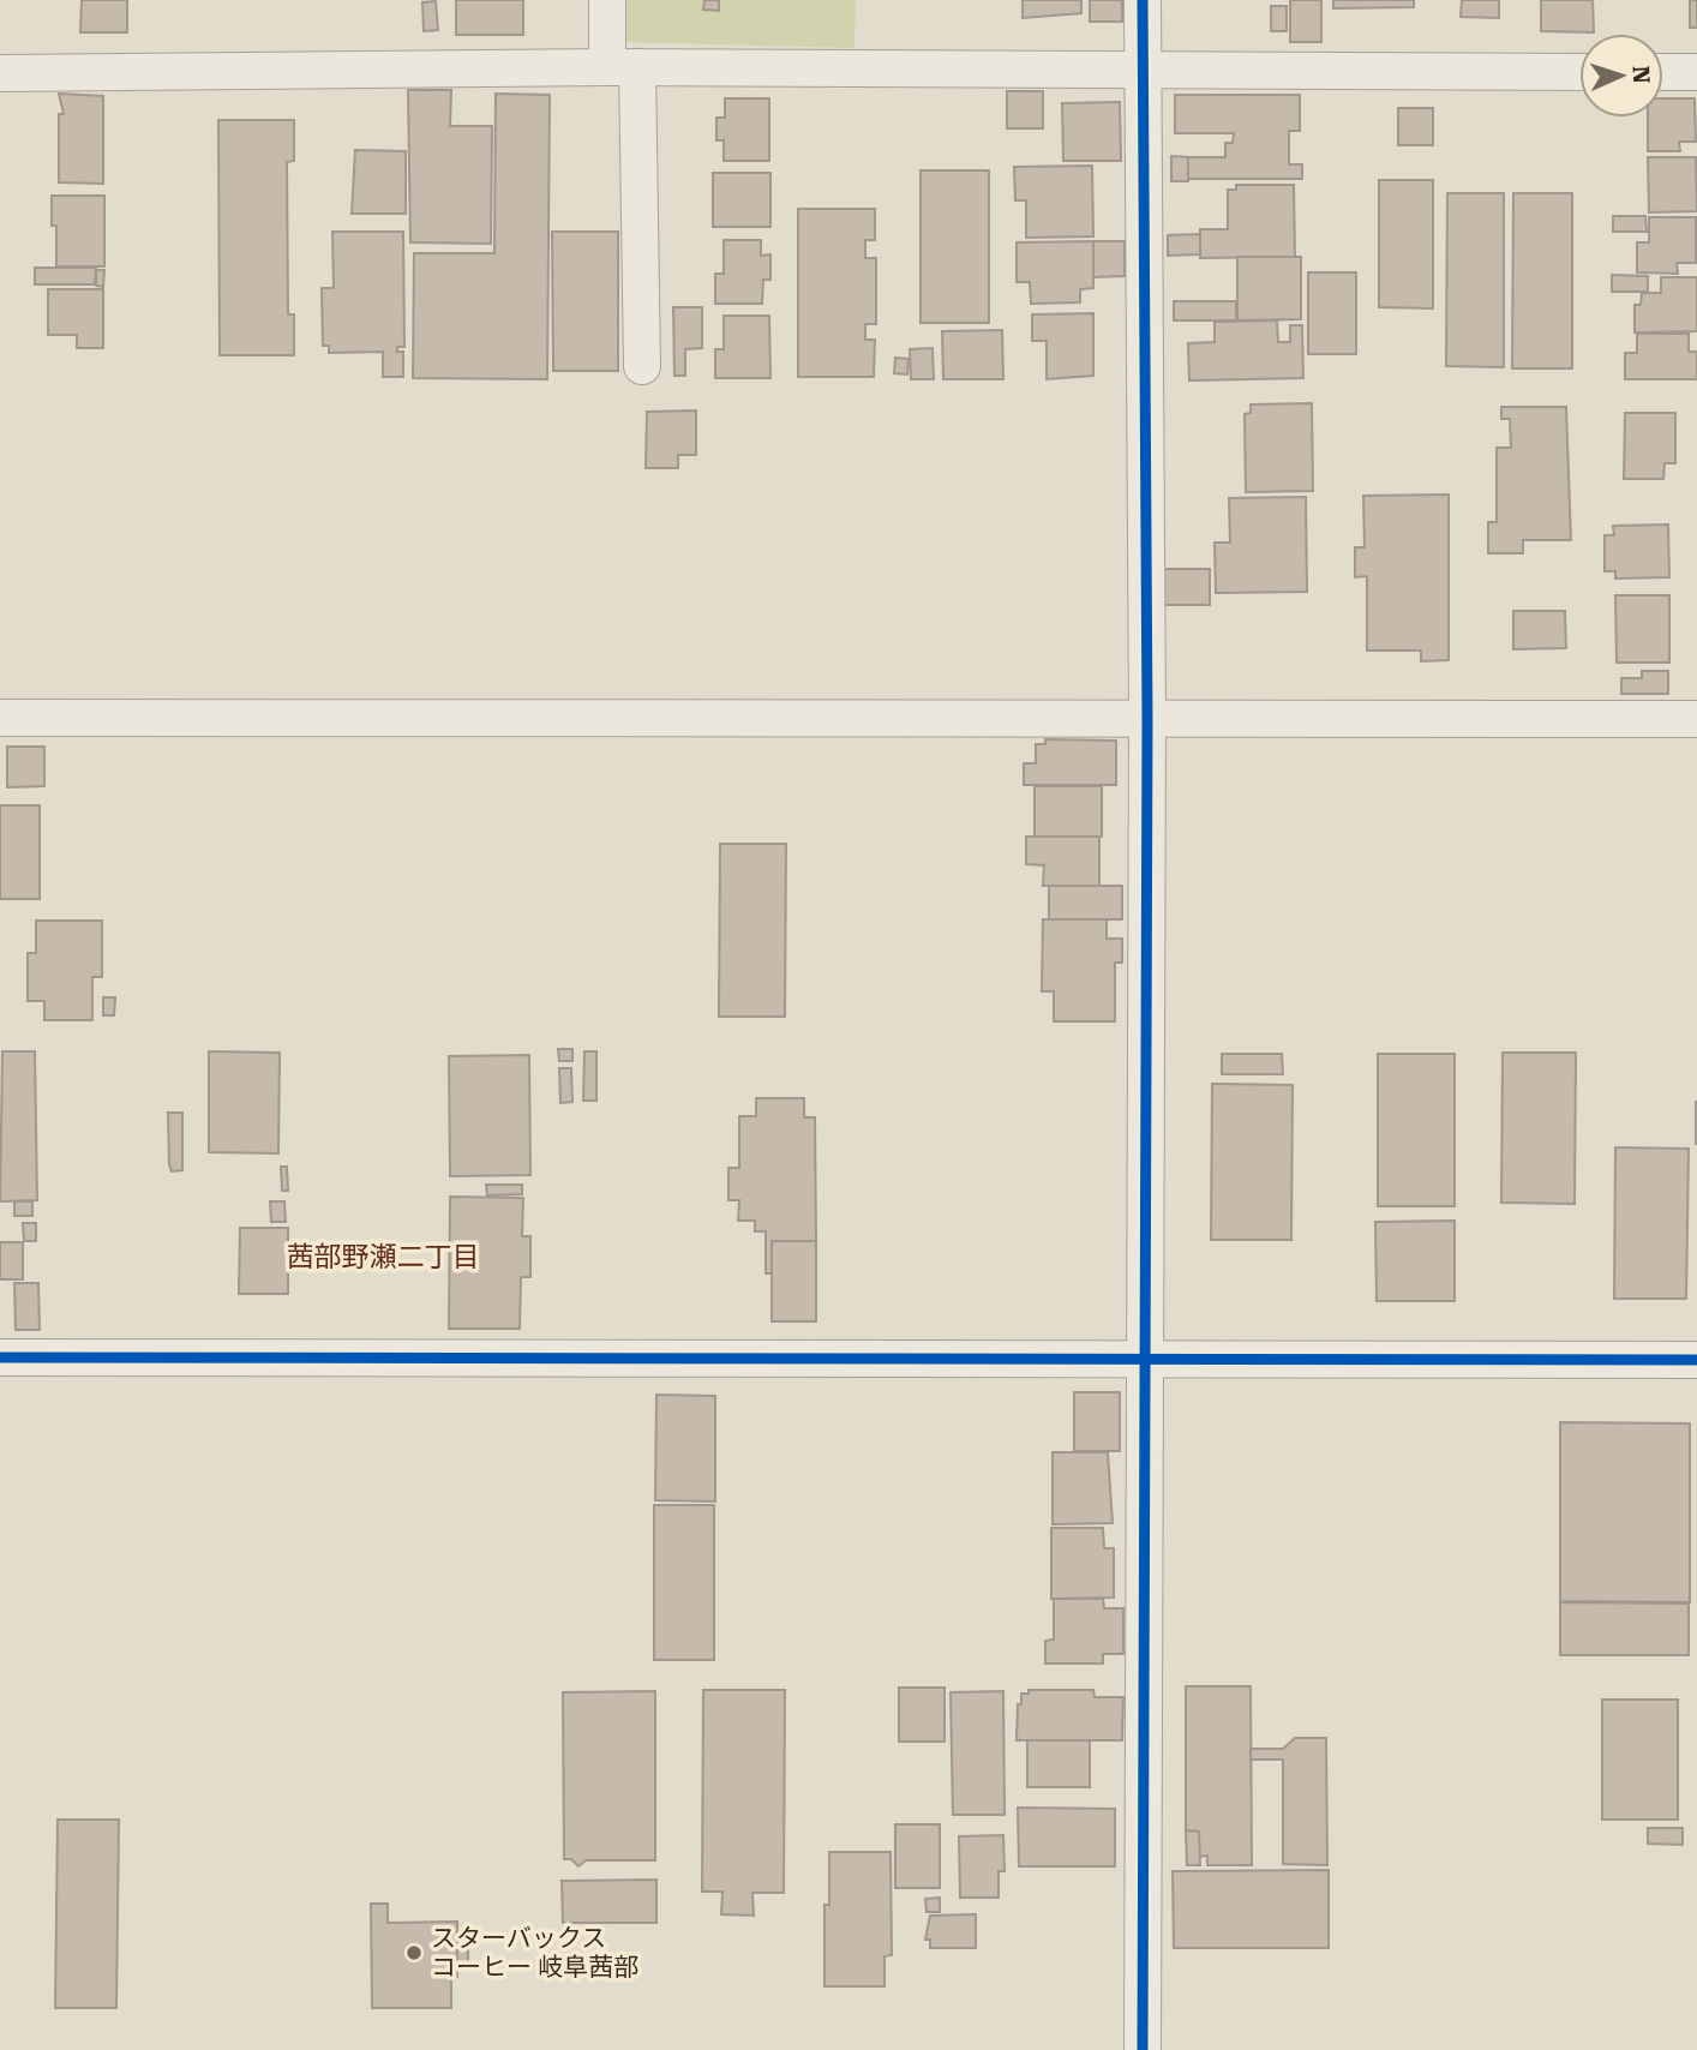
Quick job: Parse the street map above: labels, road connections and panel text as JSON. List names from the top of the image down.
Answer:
{
  "districts": ["茜部野瀬二丁目"],
  "places": ["スターバックス コーヒー 岐阜茜部"],
  "north": "right"
}
